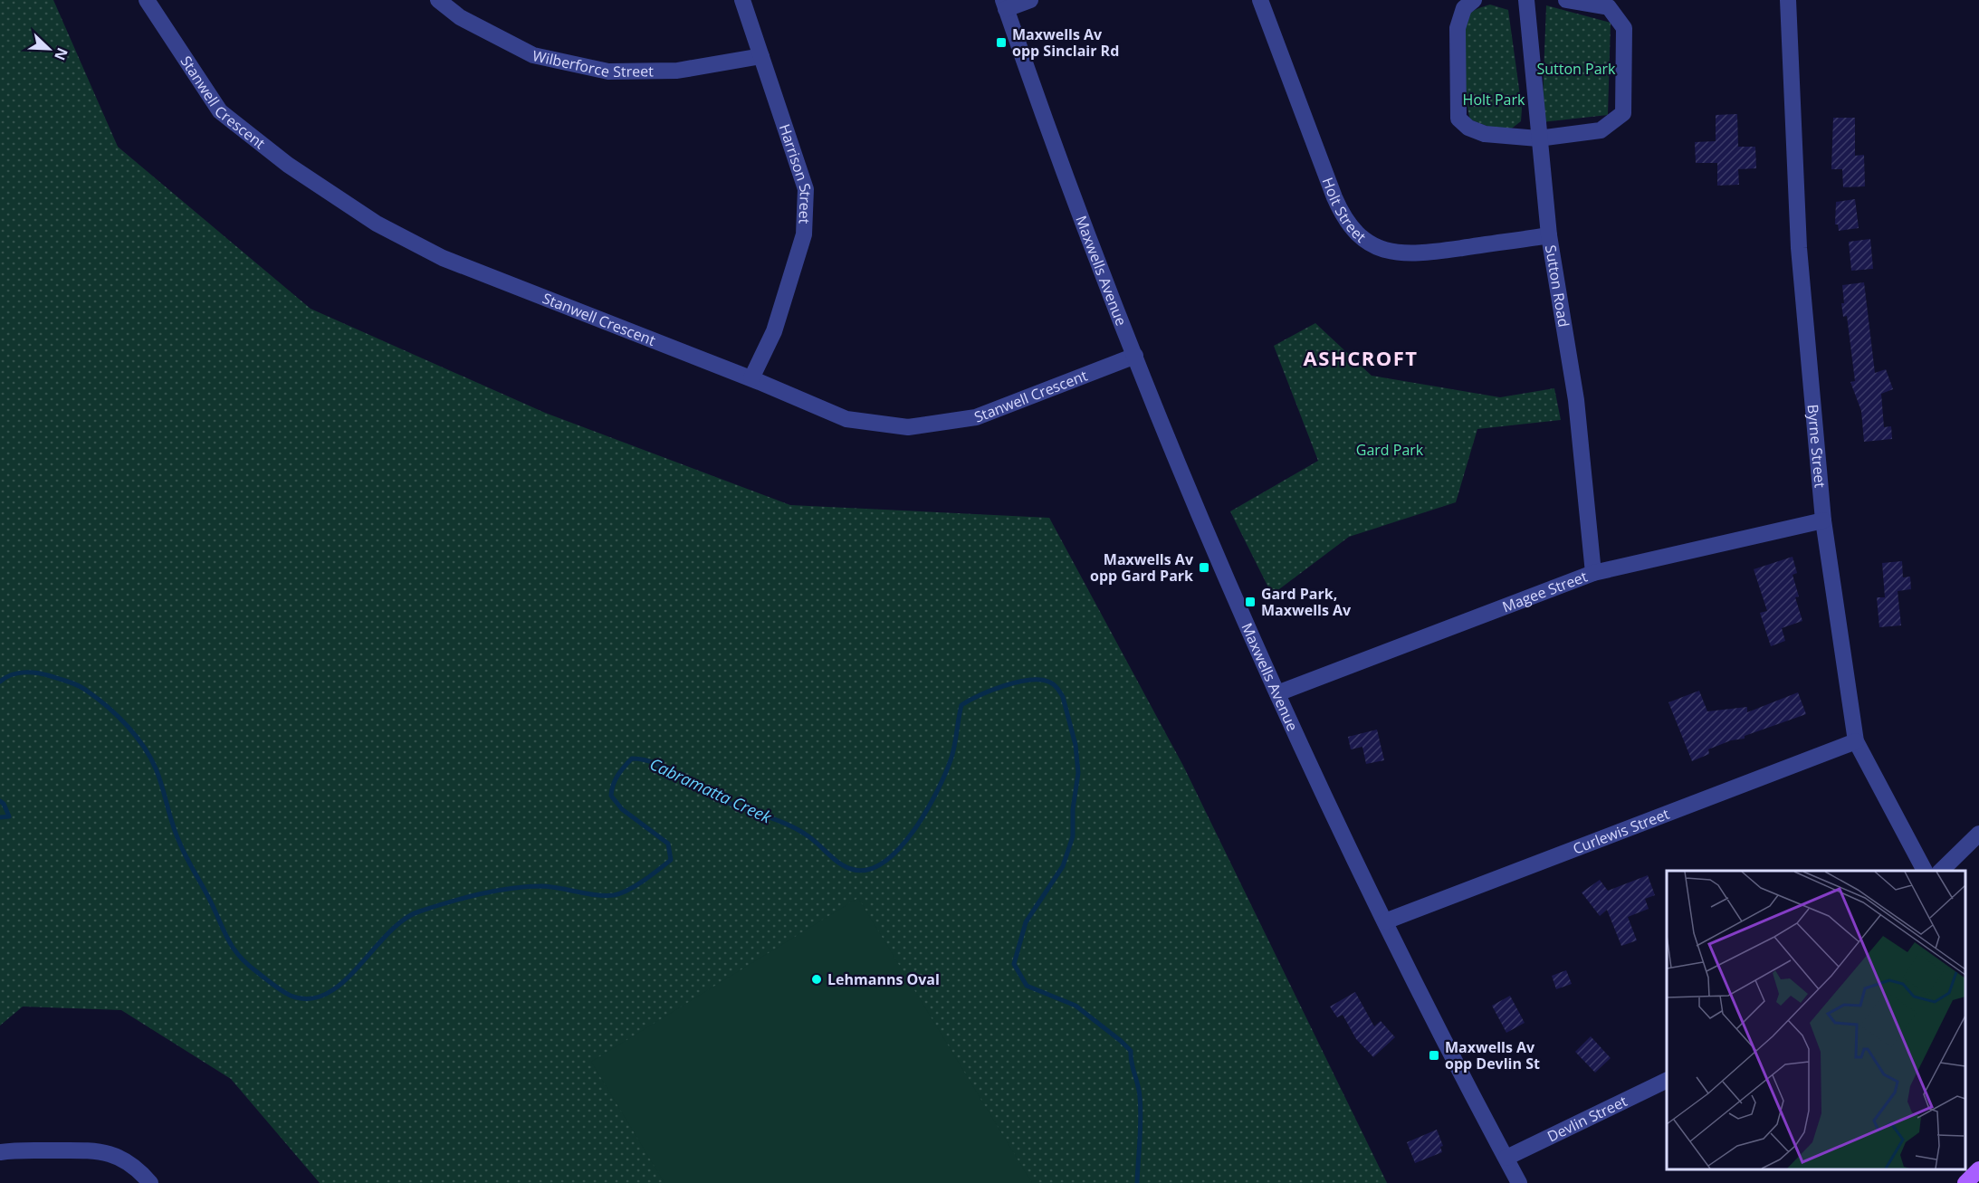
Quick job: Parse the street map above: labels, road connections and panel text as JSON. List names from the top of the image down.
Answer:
{
  "streets": {
    "street": [
      "Wilberforce Street",
      "Stanwell Crescent",
      "Harrison Street",
      "Holt Street",
      "Maxwells Avenue",
      "Sutton Road",
      "Byrne Street",
      "Magee Street",
      "Curlewis Street",
      "Devlin Street"
    ]
  },
  "crossings": [
    ["Wilberforce Street", "Harrison Street"],
    ["Stanwell Crescent", "Harrison Street"],
    ["Stanwell Crescent", "Maxwells Avenue"],
    ["Holt Street", "Sutton Road"],
    ["Maxwells Avenue", "Magee Street"],
    ["Maxwells Avenue", "Curlewis Street"],
    ["Maxwells Avenue", "Devlin Street"],
    ["Sutton Road", "Magee Street"],
    ["Byrne Street", "Magee Street"],
    ["Byrne Street", "Curlewis Street"]
  ],
  "districts": ["ASHCROFT"],
  "water": ["Cabramatta Creek"],
  "parks": ["Sutton Park", "Holt Park", "Gard Park"],
  "places": {
    "transit": [
      "Maxwells Av opp Sinclair Rd",
      "Maxwells Av opp Gard Park",
      "Gard Park, Maxwells Av",
      "Maxwells Av opp Devlin St"
    ],
    "other": ["Lehmanns Oval"]
  },
  "north": "bottom right"
}
